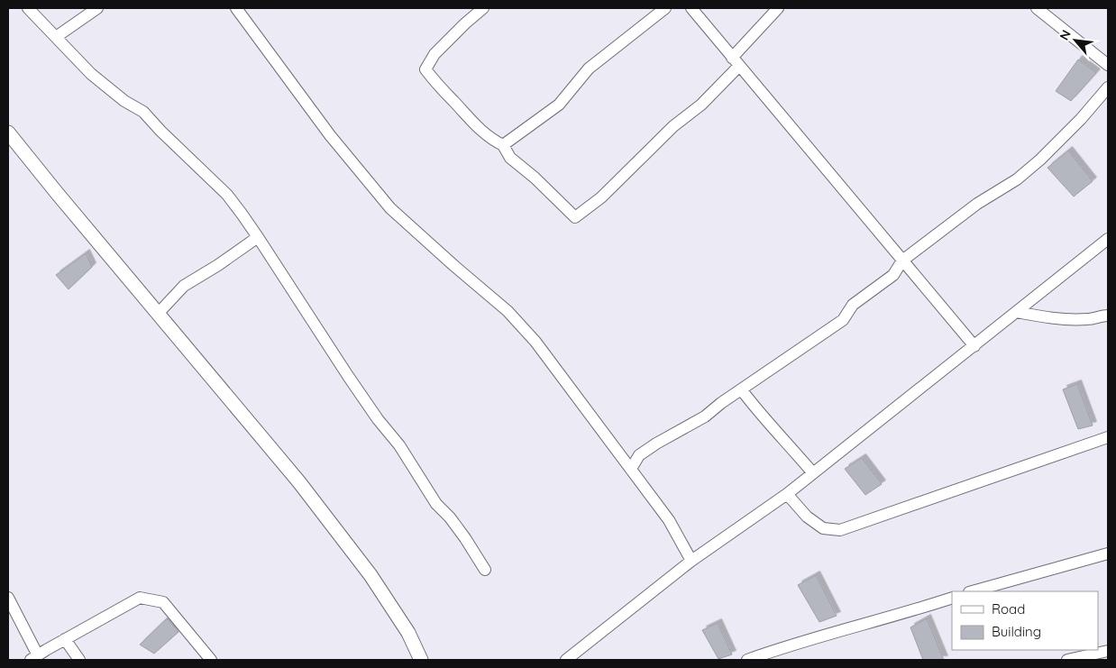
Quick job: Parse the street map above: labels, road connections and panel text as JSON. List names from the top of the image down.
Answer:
{
  "legend": ["Road", "Building"],
  "north": "top left"
}
